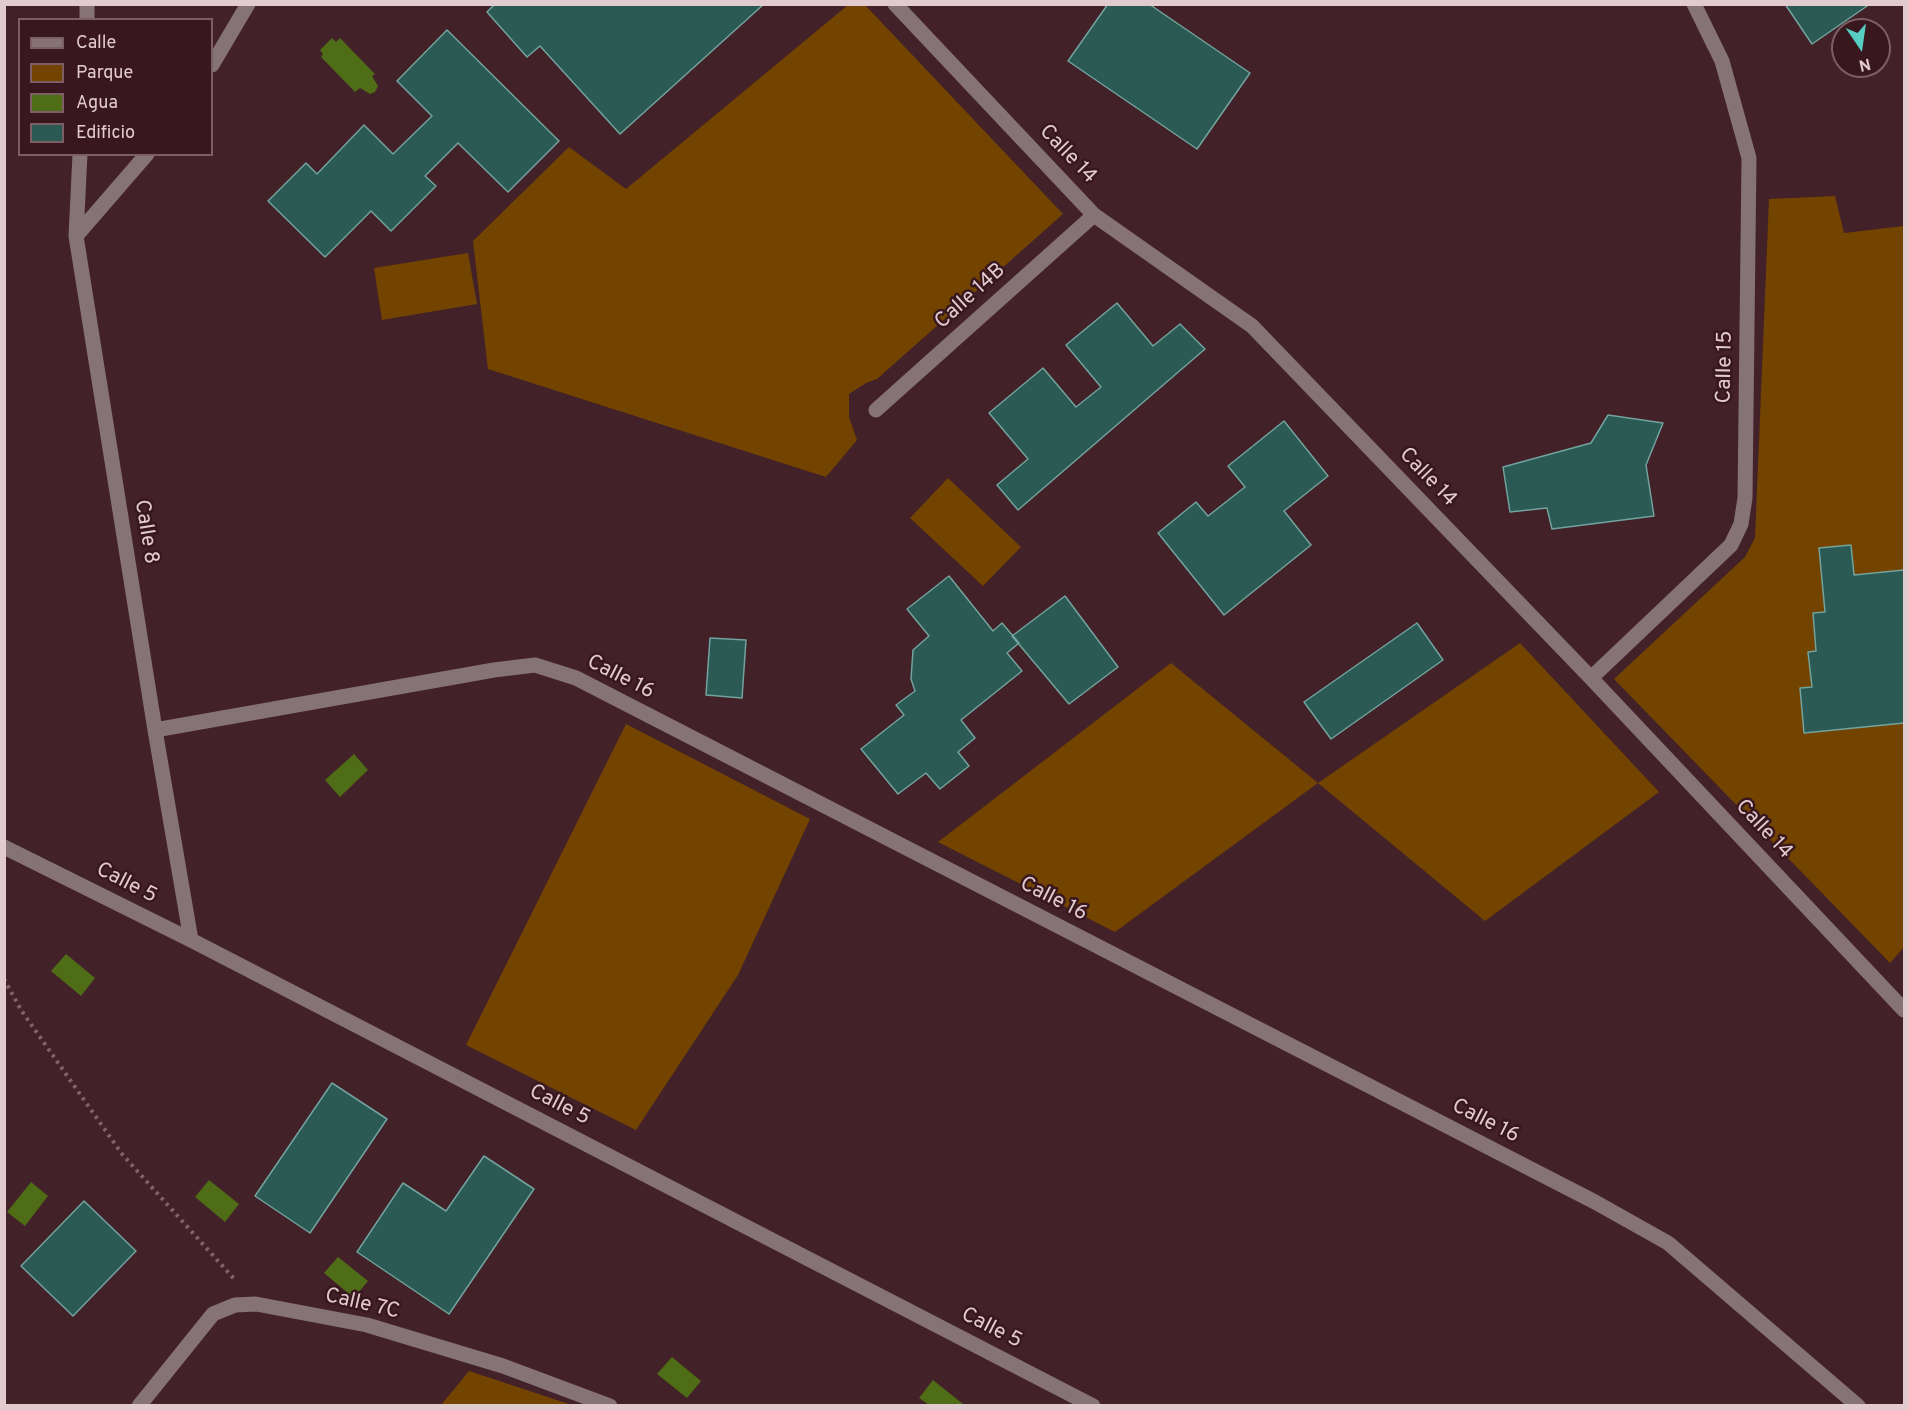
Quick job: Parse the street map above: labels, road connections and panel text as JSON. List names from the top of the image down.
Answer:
{
  "streets": {
    "street": [
      "Calle 14",
      "Calle 14B",
      "Calle 15",
      "Calle 8",
      "Calle 16",
      "Calle 5",
      "Calle 7C"
    ]
  },
  "crossings": [
    ["Calle 14", "Calle 14B"],
    ["Calle 14", "Calle 15"],
    ["Calle 8", "Calle 16"],
    ["Calle 8", "Calle 5"]
  ],
  "legend": [
    "Calle",
    "Parque",
    "Agua",
    "Edificio"
  ],
  "north": "bottom"
}
